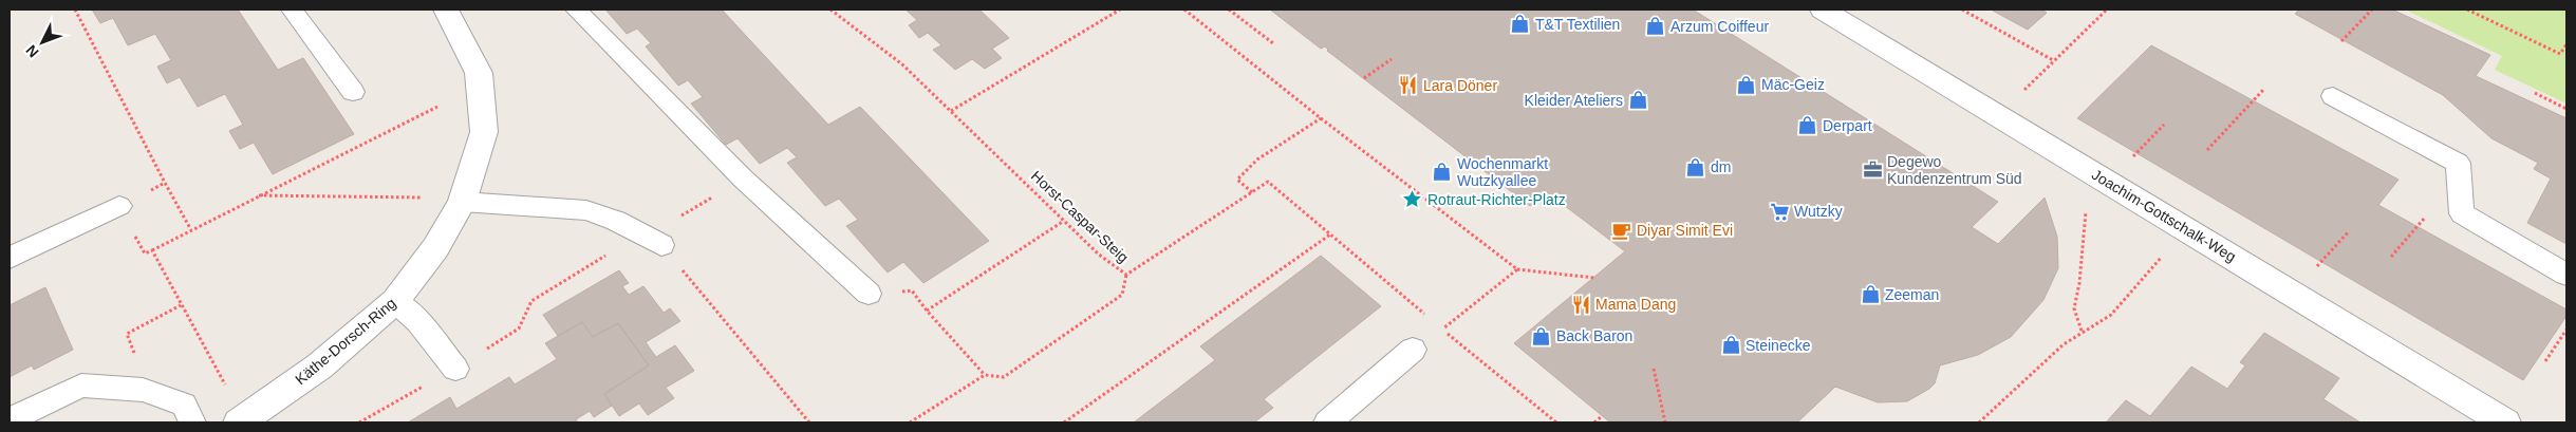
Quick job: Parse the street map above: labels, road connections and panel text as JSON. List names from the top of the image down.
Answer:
{
  "streets": {
    "street": ["Joachim-Gottschalk-Weg", "Käthe-Dorsch-Ring"],
    "path": ["Horst-Caspar-Steig"]
  },
  "places": {
    "shop": [
      "T&T Textilien",
      "Arzum Coiffeur",
      "Mäc-Geiz",
      "Kleider Ateliers",
      "Derpart",
      "dm",
      "Wochenmarkt Wutzkyallee",
      "Zeeman",
      "Back Baron",
      "Steinecke"
    ],
    "restaurant": ["Lara Döner", "Mama Dang"],
    "office": ["Degewo Kundenzentrum Süd"],
    "place": ["Rotraut-Richter-Platz"],
    "supermarket": ["Wutzky"],
    "cafe": ["Diyar Simit Evi"]
  },
  "north": "bottom left"
}
